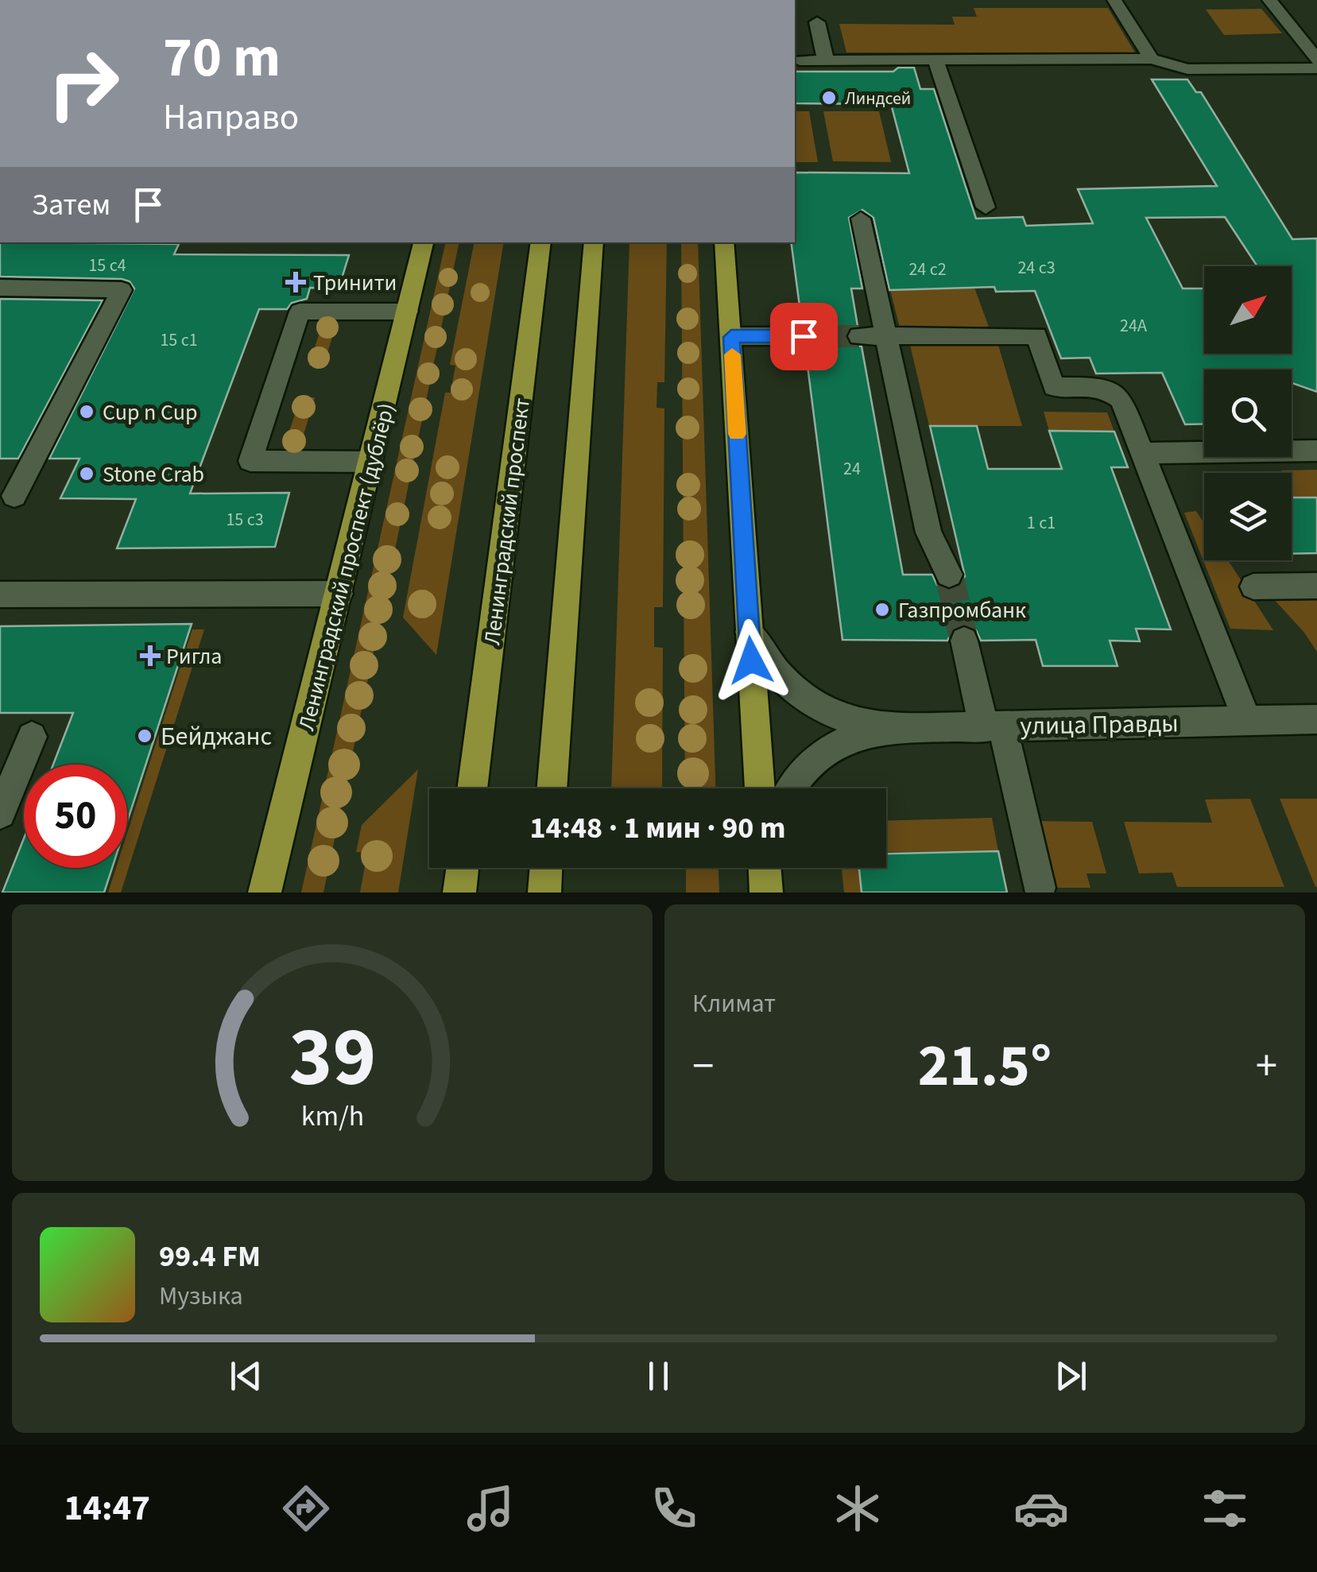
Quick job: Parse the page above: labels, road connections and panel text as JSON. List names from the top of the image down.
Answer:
{
  "streets": {
    "main road": ["Ленинградский проспект", "Ленинградский проспект (дублёр)"],
    "street": ["улица Правды"]
  },
  "places": {
    "other": [
      "Линдсей",
      "Cup n Cup",
      "Stone Crab",
      "Газпромбанк",
      "Бейджанс"
    ],
    "health": ["Тринити", "Ригла"]
  },
  "house_numbers": [
    "15 с4",
    "24 с3",
    "24 с2",
    "24А",
    "15 с1",
    "24",
    "15 с3",
    "1 с1"
  ],
  "north": "top right",
  "page": {
    "turn": ["70 m", "Направо"],
    "then": "Затем",
    "limit": "50",
    "trip": "14:48 · 1 мин · 90 m",
    "tile": "Климат",
    "heat": ["−", "21.5°", "+"],
    "song": ["99.4 FM", "Музыка"],
    "tabs": "14:47",
    "gauge": ["39", "km/h"]
  }
}
